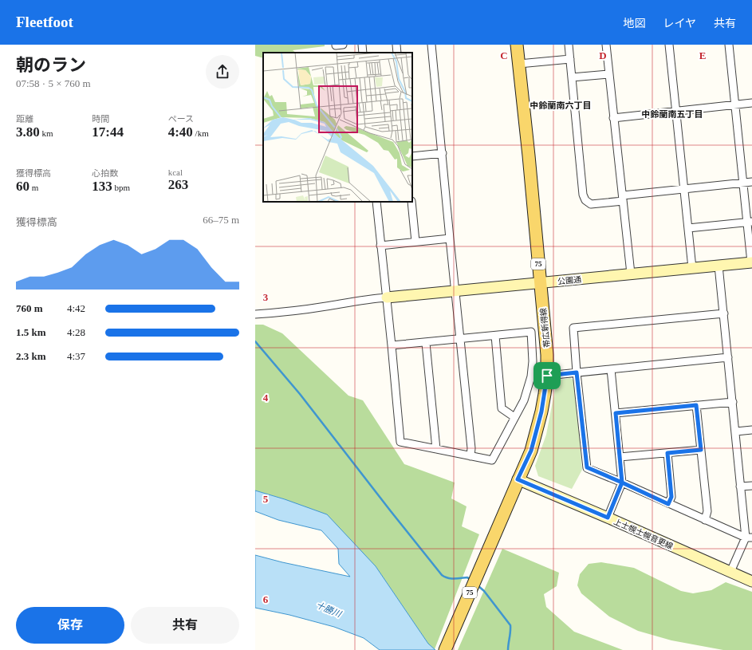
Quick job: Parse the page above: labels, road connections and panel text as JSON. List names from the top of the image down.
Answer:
{
  "streets": {
    "main road": ["75", "帯広新得線"],
    "street": ["公園通", "上士幌士幌音更線"]
  },
  "crossings": [
    ["公園通", "帯広新得線"],
    ["帯広新得線", "上士幌士幌音更線"]
  ],
  "districts": ["中鈴蘭南六丁目", "中鈴蘭南五丁目"],
  "water": ["十勝川"],
  "page": {
    "header": "Fleetfoot",
    "nav": ["地図", "レイヤ", "共有"],
    "heading": ["朝のラン", "07:58 · 5 × 760 m"],
    "stats": [
      ["距離", "3.80 km"],
      ["時間", "17:44"],
      ["ペース", "4:40 /km"],
      ["獲得標高", "60 m"],
      ["心拍数", "133 bpm"],
      ["kcal", "263"]
    ],
    "chart": ["獲得標高", "66–75 m"],
    "list": [
      {
        "name": "760 m",
        "note": "4:42"
      },
      {
        "name": "1.5 km",
        "note": "4:28"
      },
      {
        "name": "2.3 km",
        "note": "4:37"
      }
    ],
    "buttons": ["保存", "共有"]
  },
  "grid": {
    "columns": ["C", "D", "E"],
    "rows": [
      "3",
      "4",
      "5",
      "6"
    ]
  }
}
